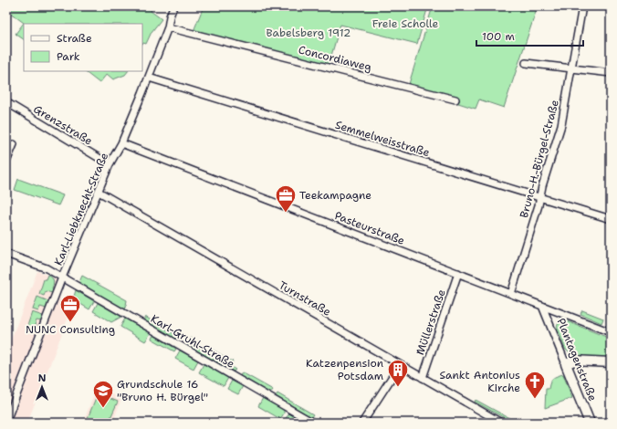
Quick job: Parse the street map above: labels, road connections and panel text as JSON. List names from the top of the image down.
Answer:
{
  "streets": {
    "street": [
      "Concordiaweg",
      "Grenzstraße",
      "Semmelweisstraße",
      "Bruno-H.-Bürgel-Straße",
      "Karl-Liebknecht-Straße",
      "Pasteurstraße",
      "Turnstraße",
      "Müllerstraße",
      "Karl-Gruhl-Straße",
      "Plantagenstraße"
    ]
  },
  "crossings": [
    ["Concordiaweg", "Karl-Liebknecht-Straße"],
    ["Grenzstraße", "Karl-Liebknecht-Straße"],
    ["Semmelweisstraße", "Bruno-H.-Bürgel-Straße"],
    ["Semmelweisstraße", "Karl-Liebknecht-Straße"],
    ["Bruno-H.-Bürgel-Straße", "Pasteurstraße"],
    ["Karl-Liebknecht-Straße", "Pasteurstraße"],
    ["Karl-Liebknecht-Straße", "Turnstraße"],
    ["Karl-Liebknecht-Straße", "Karl-Gruhl-Straße"],
    ["Pasteurstraße", "Müllerstraße"],
    ["Pasteurstraße", "Plantagenstraße"],
    ["Turnstraße", "Müllerstraße"]
  ],
  "parks": ["Freie Scholle", "Babelsberg 1912"],
  "places": {
    "office": ["Teekampagne", "NUNC Consulting"],
    "building": ["Katzenpension Potsdam"],
    "church": ["Sankt Antonius Kirche"],
    "school or university": ["Grundschule 16 \"Bruno H. Bürgel\""]
  },
  "legend": ["Straße", "Park"],
  "scale_bar": "100 m",
  "north": "top"
}
